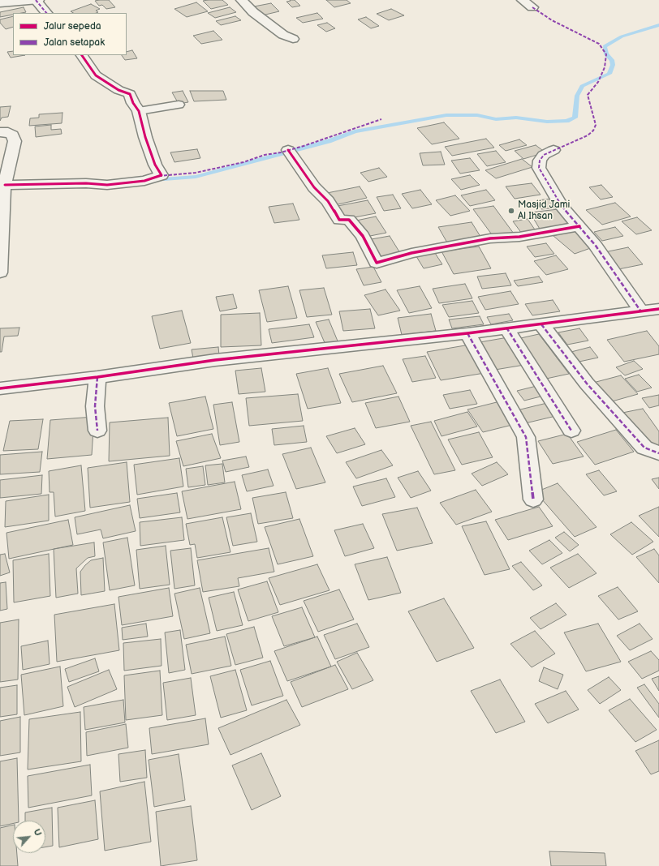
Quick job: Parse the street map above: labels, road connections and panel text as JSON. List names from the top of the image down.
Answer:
{
  "places": ["Masjid Jami Al Ihsan"],
  "legend": ["Jalur sepeda", "Jalan setapak"],
  "north": "top right"
}
